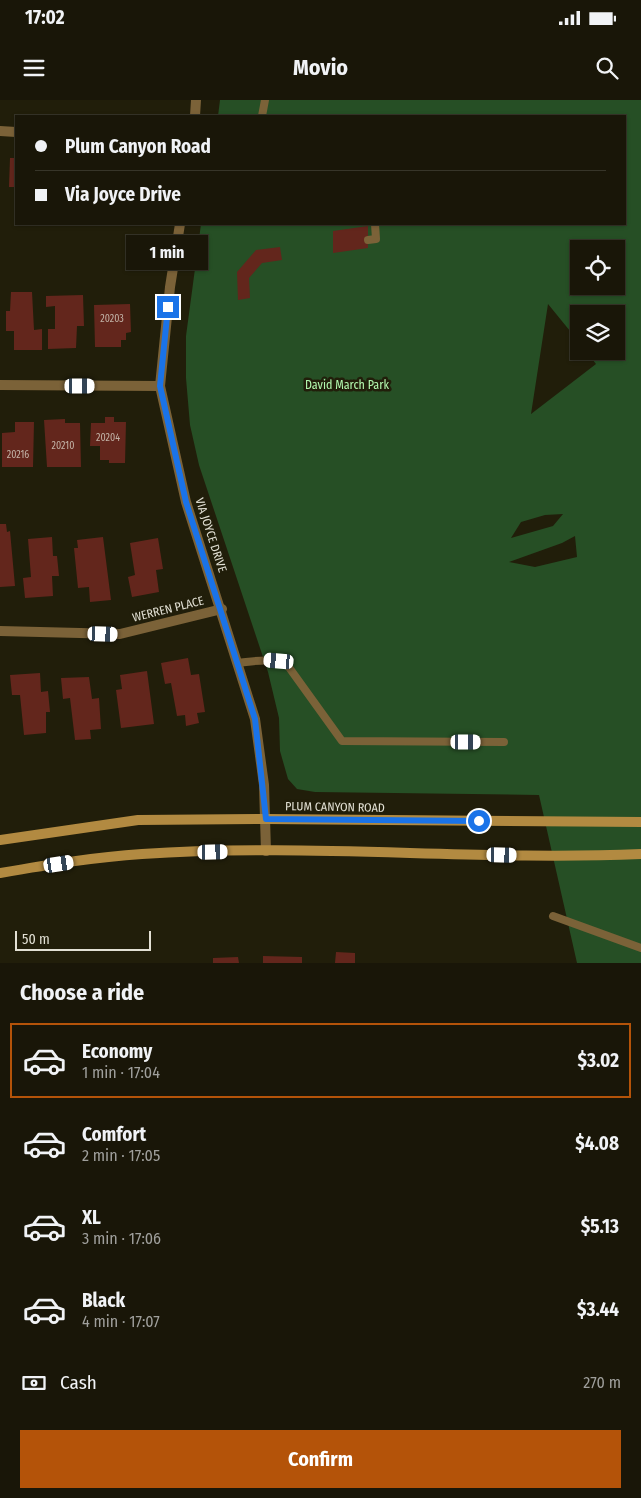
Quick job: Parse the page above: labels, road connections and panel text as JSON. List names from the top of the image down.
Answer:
{
  "streets": {
    "main road": ["PLUM CANYON ROAD"],
    "street": ["VIA JOYCE DRIVE", "WERREN PLACE"]
  },
  "crossings": [
    ["VIA JOYCE DRIVE", "WERREN PLACE"],
    ["VIA JOYCE DRIVE", "PLUM CANYON ROAD"]
  ],
  "parks": ["David March Park"],
  "house_numbers": [
    "20203",
    "20204",
    "20210",
    "20216"
  ],
  "scale_bar": "50 m",
  "page": {
    "status": "17:02",
    "header": "Movio",
    "banner": ["Plum Canyon Road", "Via Joyce Drive"],
    "bubble": "1 min",
    "scale": "50 m",
    "heading": "Choose a ride",
    "list": [
      {
        "name": "Economy",
        "note": "1 min · 17:04",
        "value": "$3.02"
      },
      {
        "name": "Comfort",
        "note": "2 min · 17:05",
        "value": "$4.08"
      },
      {
        "name": "XL",
        "note": "3 min · 17:06",
        "value": "$5.13"
      },
      {
        "name": "Black",
        "note": "4 min · 17:07",
        "value": "$3.44"
      }
    ],
    "pay": ["Cash", "270 m"],
    "buttons": "Confirm"
  }
}
